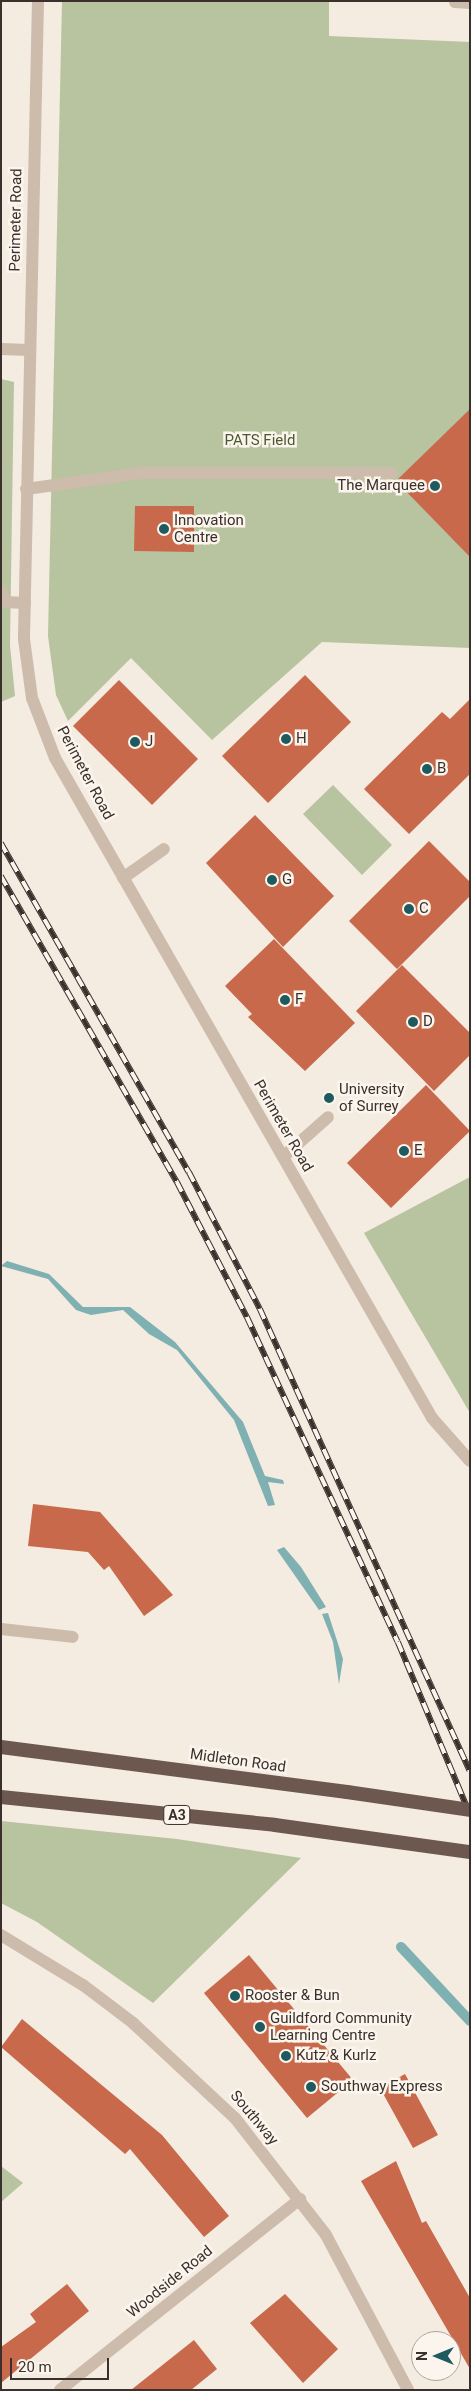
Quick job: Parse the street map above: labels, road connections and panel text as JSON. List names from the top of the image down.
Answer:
{
  "streets": {
    "highway": ["Midleton Road", "A3"],
    "street": ["Perimeter Road", "Southway", "Woodside Road"]
  },
  "crossings": [
    ["Southway", "Woodside Road"]
  ],
  "parks": ["PATS Field"],
  "places": [
    "The Marquee",
    "Innovation Centre",
    "H",
    "J",
    "B",
    "G",
    "C",
    "F",
    "D",
    "University of Surrey",
    "E",
    "Rooster & Bun",
    "Guildford Community Learning Centre",
    "Kutz & Kurlz",
    "Southway Express"
  ],
  "scale_bar": "20 m",
  "north": "left"
}
